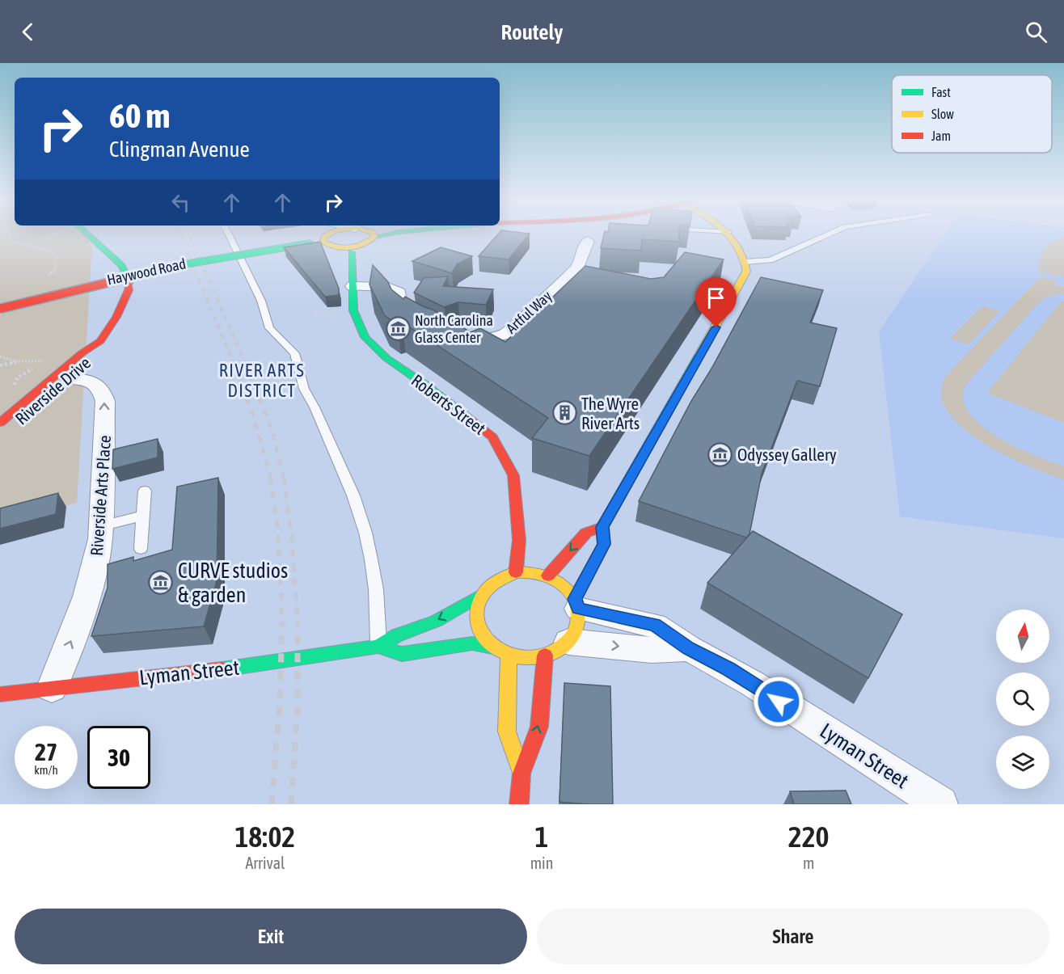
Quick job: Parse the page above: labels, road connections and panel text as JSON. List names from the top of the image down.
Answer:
{
  "streets": {
    "main road": [
      "Haywood Road",
      "Riverside Drive",
      "Roberts Street",
      "Lyman Street"
    ],
    "street": ["Artful Way", "Riverside Arts Place"]
  },
  "crossings": [
    ["Riverside Drive", "Riverside Arts Place"],
    ["Roberts Street", "Lyman Street"],
    ["Riverside Arts Place", "Lyman Street"]
  ],
  "one_way": ["Riverside Arts Place"],
  "districts": ["RIVER ARTS DISTRICT"],
  "places": {
    "museum": ["North Carolina Glass Center", "Odyssey Gallery", "CURVE studios & garden"],
    "building": ["The Wyre River Arts"]
  },
  "legend": ["Fast", "Slow", "Jam"],
  "north": "top",
  "page": {
    "header": "Routely",
    "turn": ["60 m", "Clingman Avenue"],
    "speed": "27 km/h",
    "limit": "30",
    "eta": [
      "18:02",
      "Arrival",
      "1",
      "min",
      "220",
      "m"
    ],
    "buttons": ["Exit", "Share"]
  }
}
